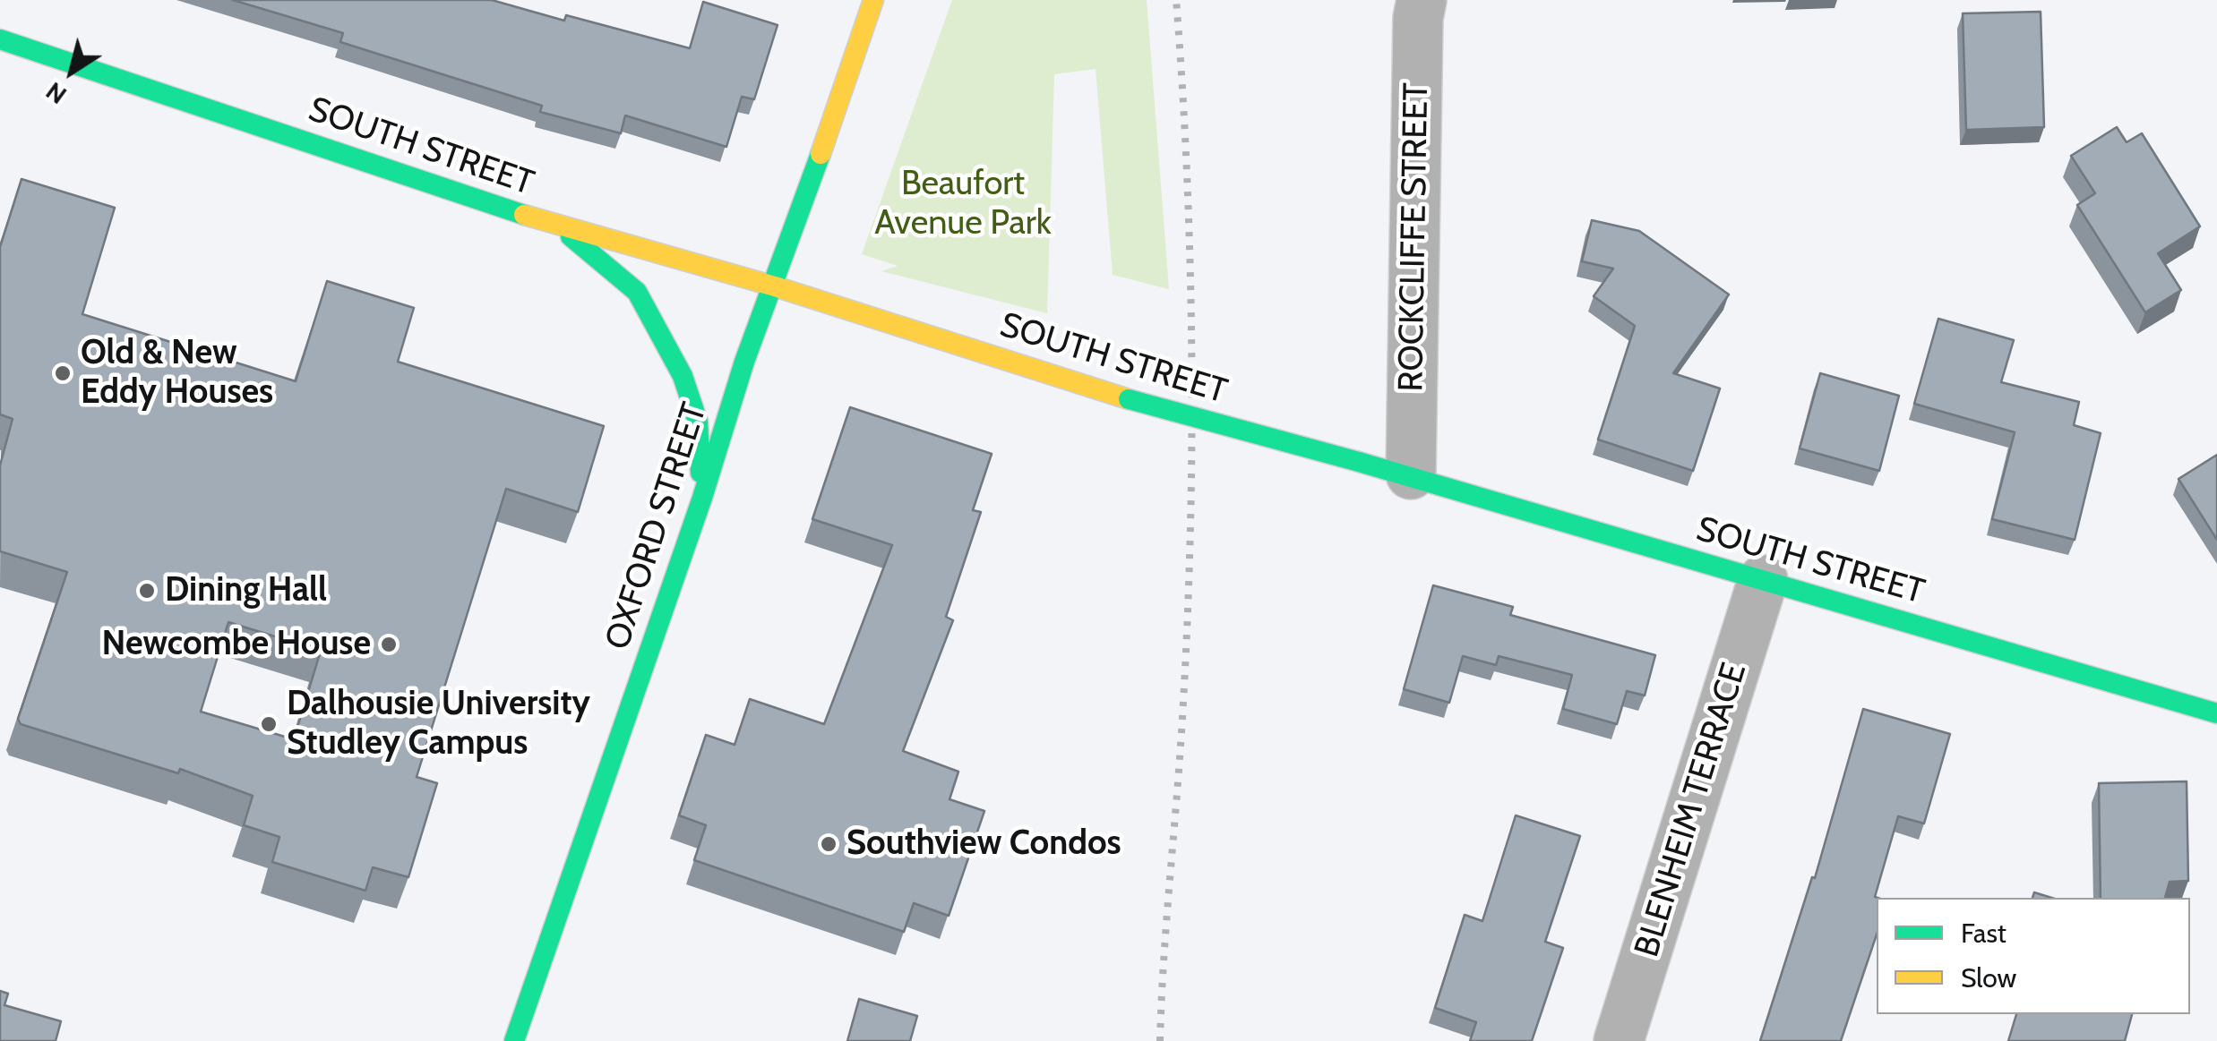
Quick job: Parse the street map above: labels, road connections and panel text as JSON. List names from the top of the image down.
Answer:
{
  "streets": {
    "main road": ["SOUTH STREET", "OXFORD STREET"],
    "street": ["ROCKCLIFFE STREET", "BLENHEIM TERRACE"]
  },
  "crossings": [
    ["SOUTH STREET", "ROCKCLIFFE STREET"],
    ["SOUTH STREET", "OXFORD STREET"],
    ["SOUTH STREET", "BLENHEIM TERRACE"]
  ],
  "parks": ["Beaufort Avenue Park"],
  "places": [
    "Old & New Eddy Houses",
    "Dining Hall",
    "Newcombe House",
    "Dalhousie University Studley Campus",
    "Southview Condos"
  ],
  "legend": ["Fast", "Slow"],
  "north": "bottom left"
}
